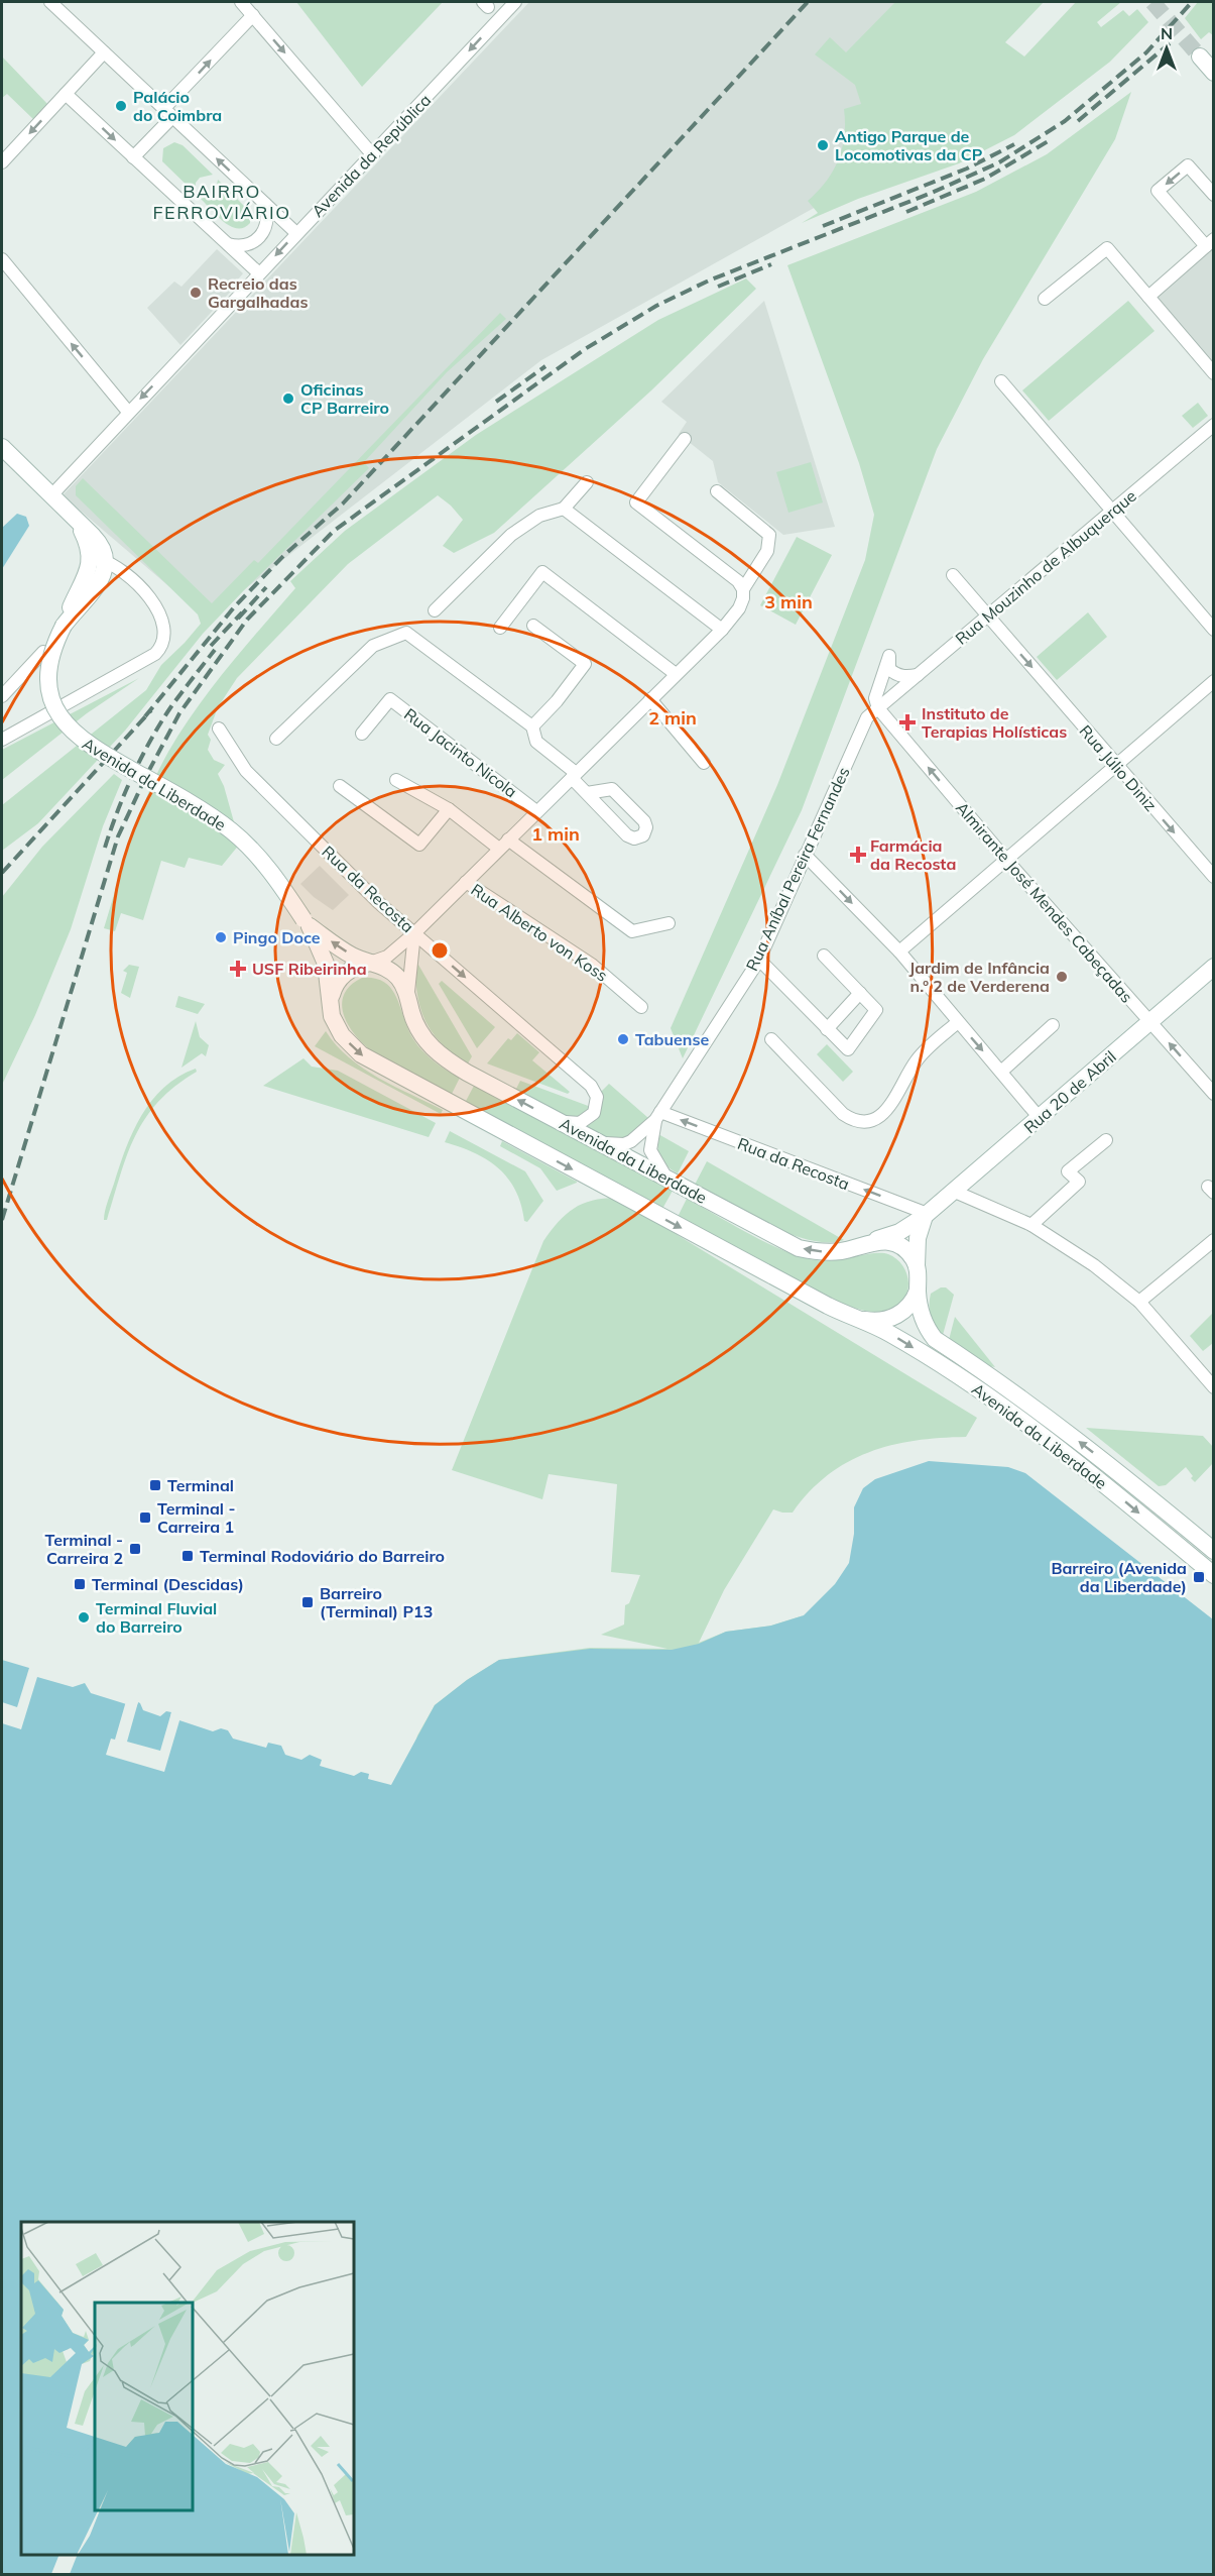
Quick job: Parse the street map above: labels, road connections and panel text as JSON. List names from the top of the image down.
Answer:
{
  "streets": {
    "main road": ["Avenida da Liberdade", "Rua 20 de Abril"],
    "street": [
      "Avenida da República",
      "Rua Mouzinho de Albuquerque",
      "Rua Jacinto Nicola",
      "Rua Júlio Diniz",
      "Rua Aníbal Pereira Fernandes",
      "Rua da Recosta",
      "Almirante José Mendes Cabeçadas",
      "Rua Alberto von Koss"
    ]
  },
  "crossings": [
    ["Rua Mouzinho de Albuquerque", "Rua Júlio Diniz"],
    ["Rua Mouzinho de Albuquerque", "Rua Aníbal Pereira Fernandes"],
    ["Rua Mouzinho de Albuquerque", "Almirante José Mendes Cabeçadas"],
    ["Avenida da Liberdade", "Rua da Recosta"],
    ["Avenida da Liberdade", "Rua 20 de Abril"],
    ["Rua Aníbal Pereira Fernandes", "Rua da Recosta"],
    ["Rua Aníbal Pereira Fernandes", "Almirante José Mendes Cabeçadas"],
    ["Rua da Recosta", "Rua 20 de Abril"],
    ["Almirante José Mendes Cabeçadas", "Rua 20 de Abril"]
  ],
  "one_way": ["Avenida da República", "Rua Júlio Diniz", "Almirante José Mendes Cabeçadas"],
  "districts": ["BAIRRO FERROVIÁRIO"],
  "places": {
    "other": [
      "Palácio do Coimbra",
      "Antigo Parque de Locomotivas da CP",
      "Recreio das Gargalhadas",
      "Oficinas CP Barreiro",
      "Pingo Doce",
      "Jardim de Infância n.º 2 de Verderena",
      "Tabuense",
      "Terminal Fluvial do Barreiro"
    ],
    "health": ["Instituto de Terapias Holísticas", "Farmácia da Recosta", "USF Ribeirinha"],
    "transit": [
      "Terminal",
      "Terminal - Carreira 1",
      "Terminal - Carreira 2",
      "Terminal Rodoviário do Barreiro",
      "Barreiro (Avenida da Liberdade)",
      "Terminal (Descidas)",
      "Barreiro (Terminal) P13"
    ]
  },
  "north": "top",
  "rings": ["3 min", "2 min", "1 min"]
}
